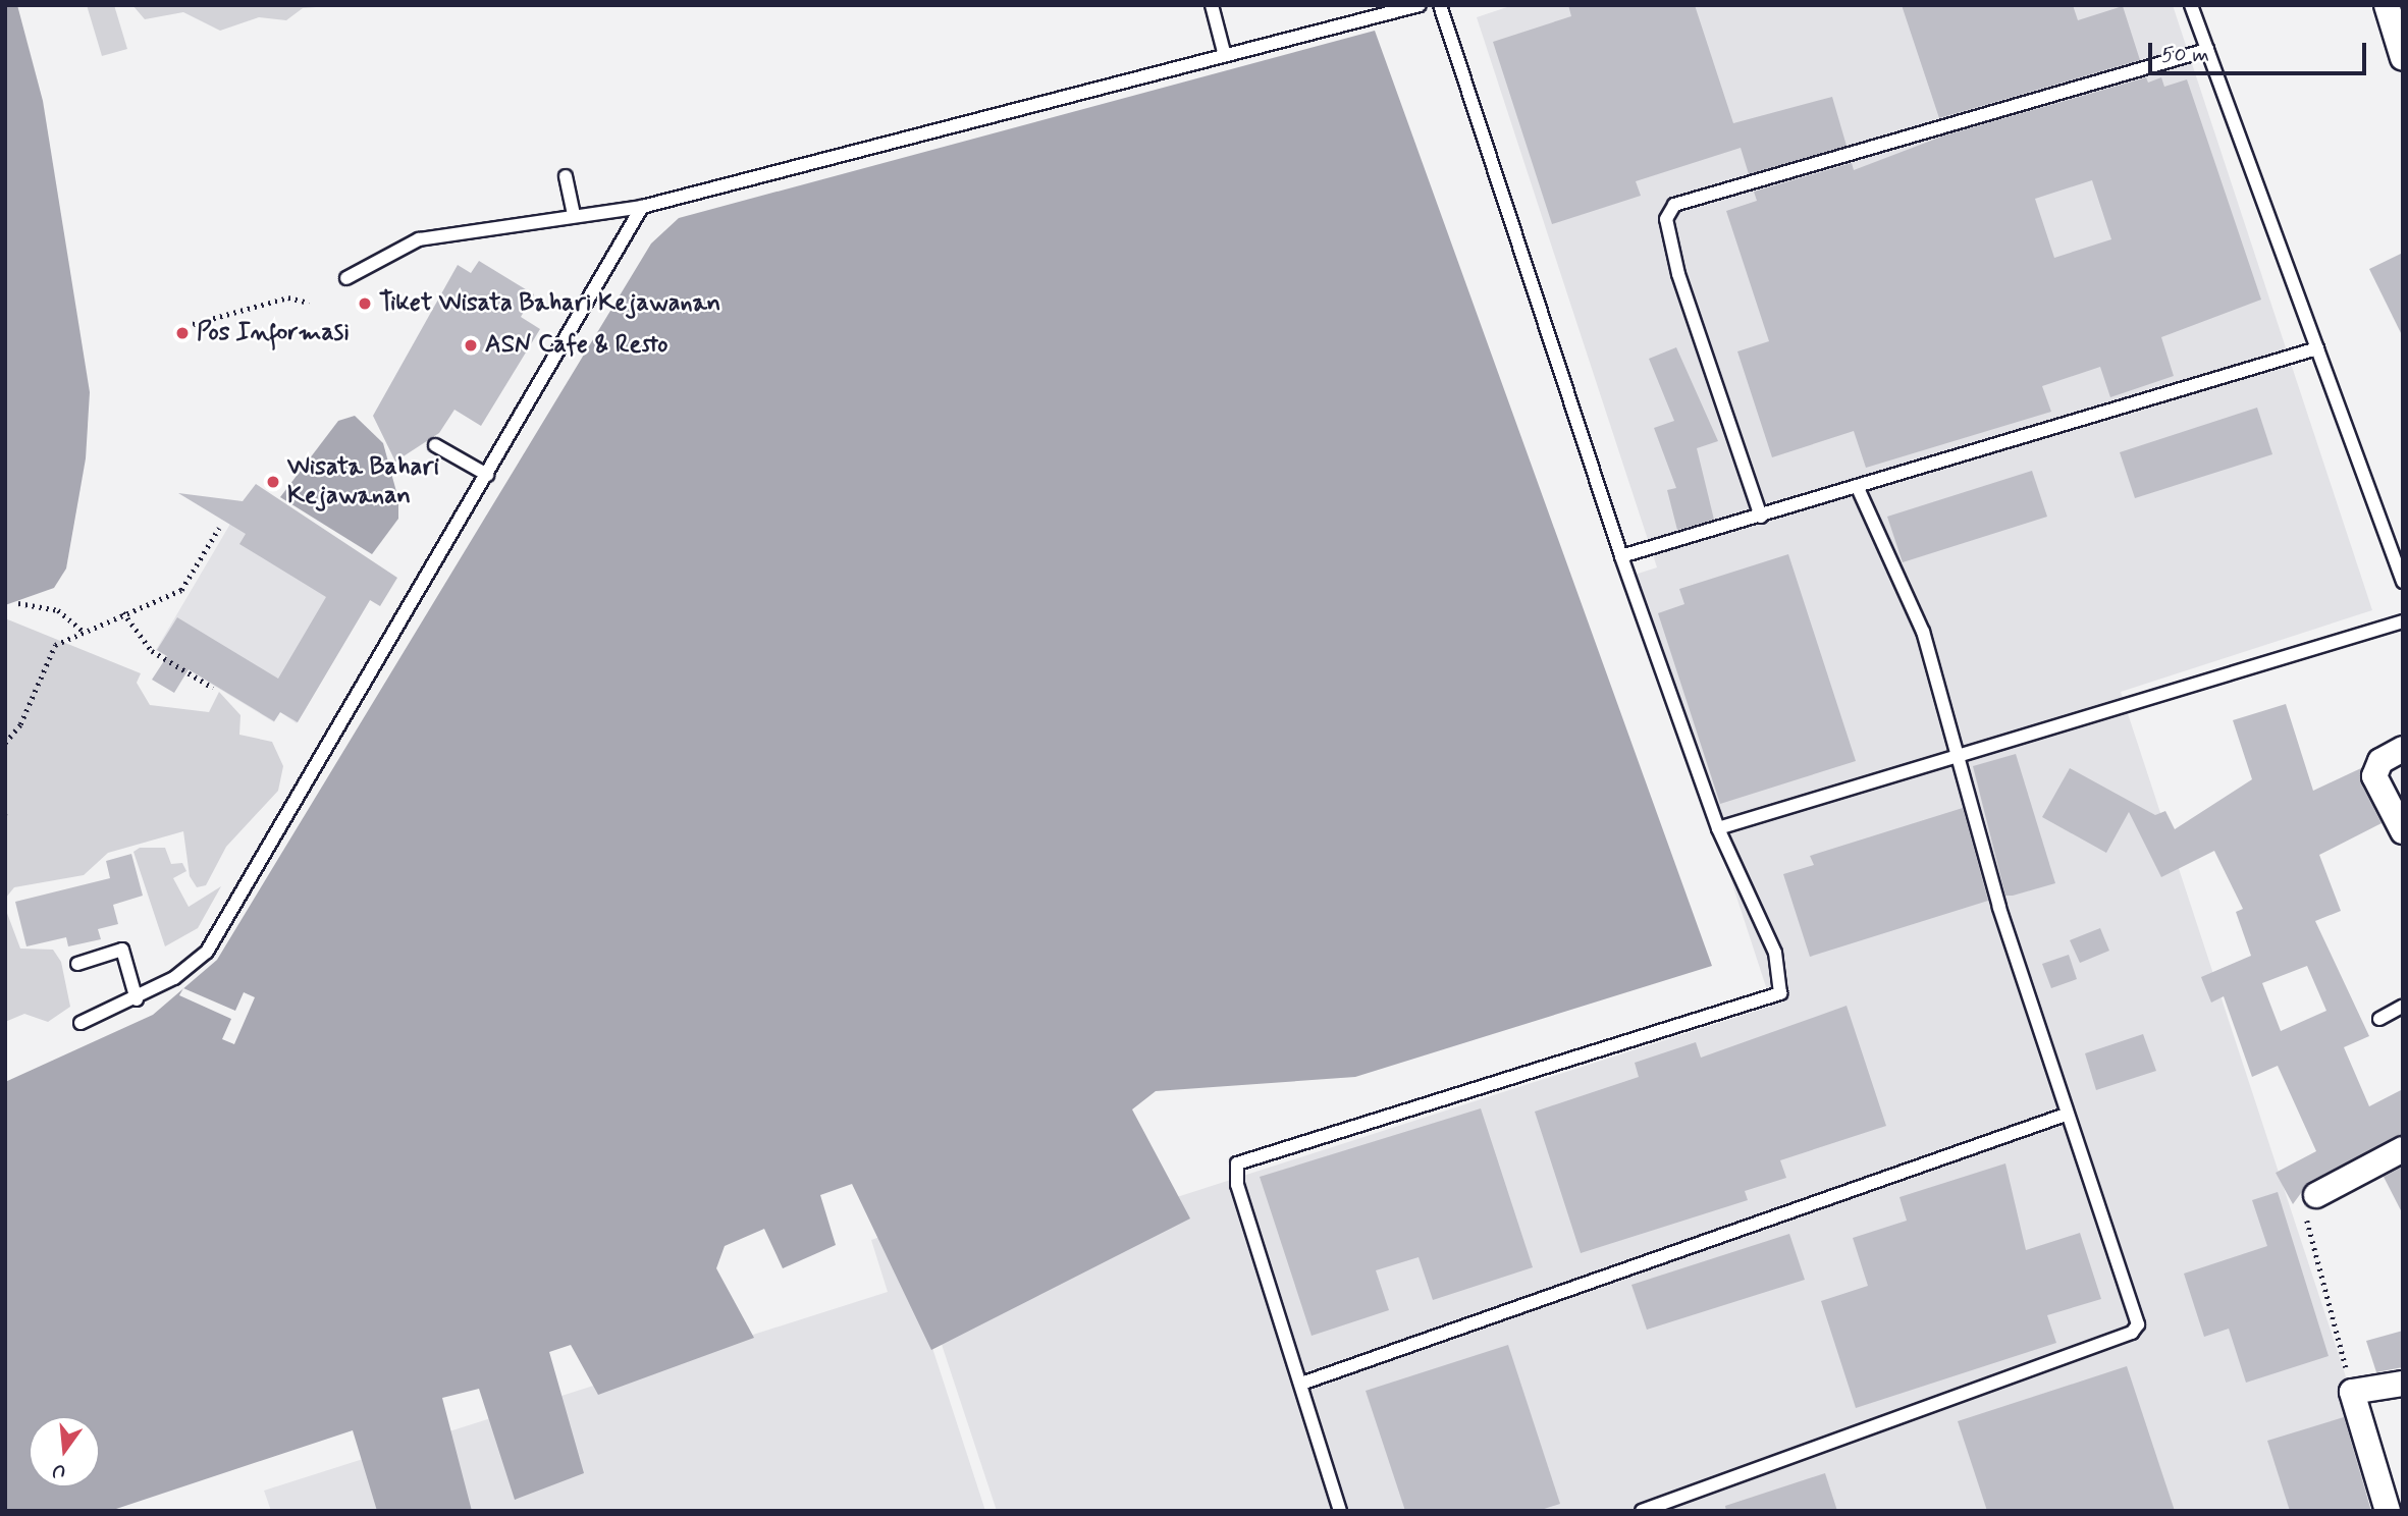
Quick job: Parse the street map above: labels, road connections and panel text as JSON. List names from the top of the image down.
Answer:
{
  "places": [
    "Tiket Wisata Bahari Kejawanan",
    "Pos Informasi",
    "ASN Cafe & Resto",
    "Wisata Bahari Kejawanan"
  ],
  "scale_bar": "50 m",
  "north": "bottom"
}
